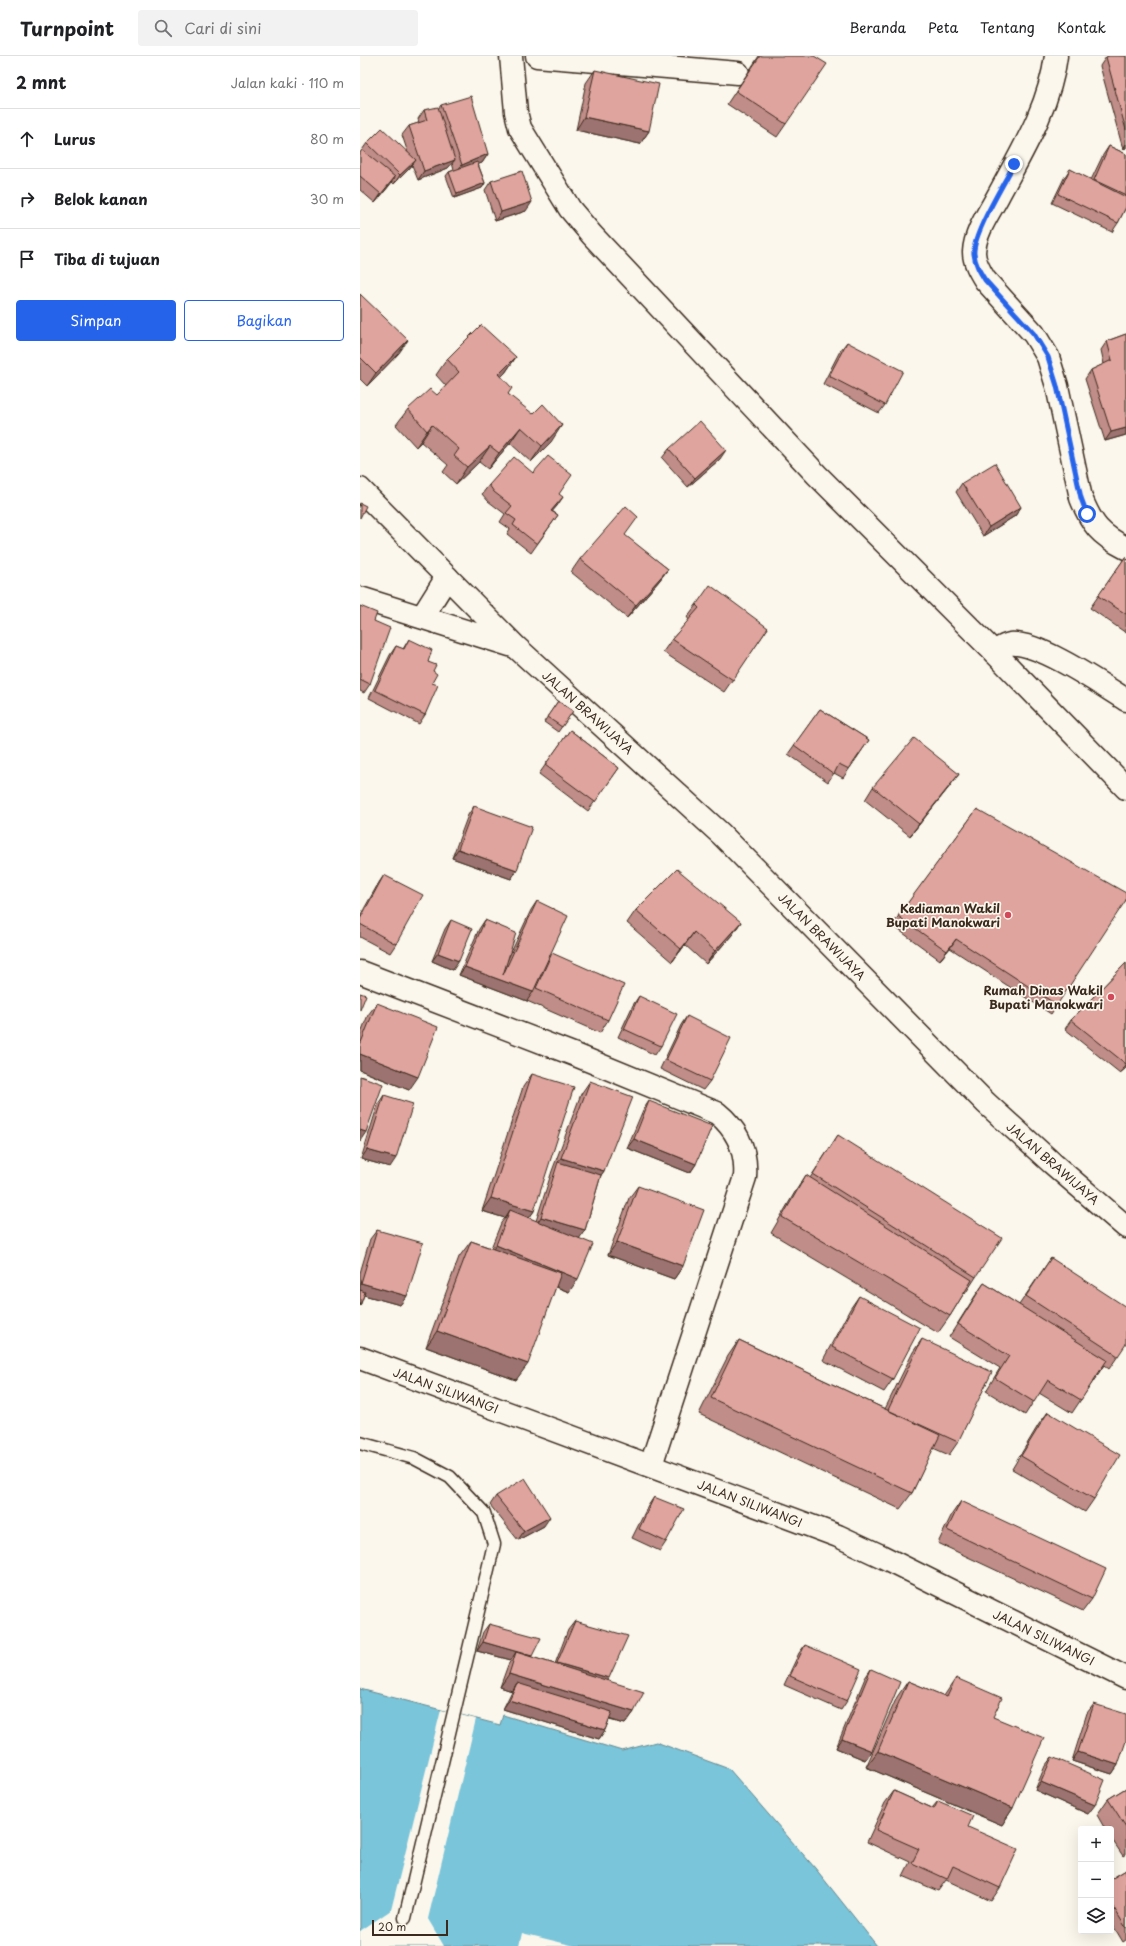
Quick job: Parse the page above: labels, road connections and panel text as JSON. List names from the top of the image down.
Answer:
{
  "streets": {
    "main road": ["JALAN BRAWIJAYA", "JALAN SILIWANGI"]
  },
  "places": ["Kediaman Wakil Bupati Manokwari", "Rumah Dinas Wakil Bupati Manokwari"],
  "scale_bar": "20 m",
  "page": {
    "header": "Turnpoint",
    "search": "Cari di sini",
    "nav": [
      "Beranda",
      "Peta",
      "Tentang",
      "Kontak"
    ],
    "heading": ["2 mnt", "Jalan kaki · 110 m"],
    "list": [
      ["Lurus", "80 m"],
      ["Belok kanan", "30 m"],
      "Tiba di tujuan"
    ],
    "buttons": ["Simpan", "Bagikan"],
    "map_buttons": ["+", "−"],
    "scale": "20 m"
  }
}
